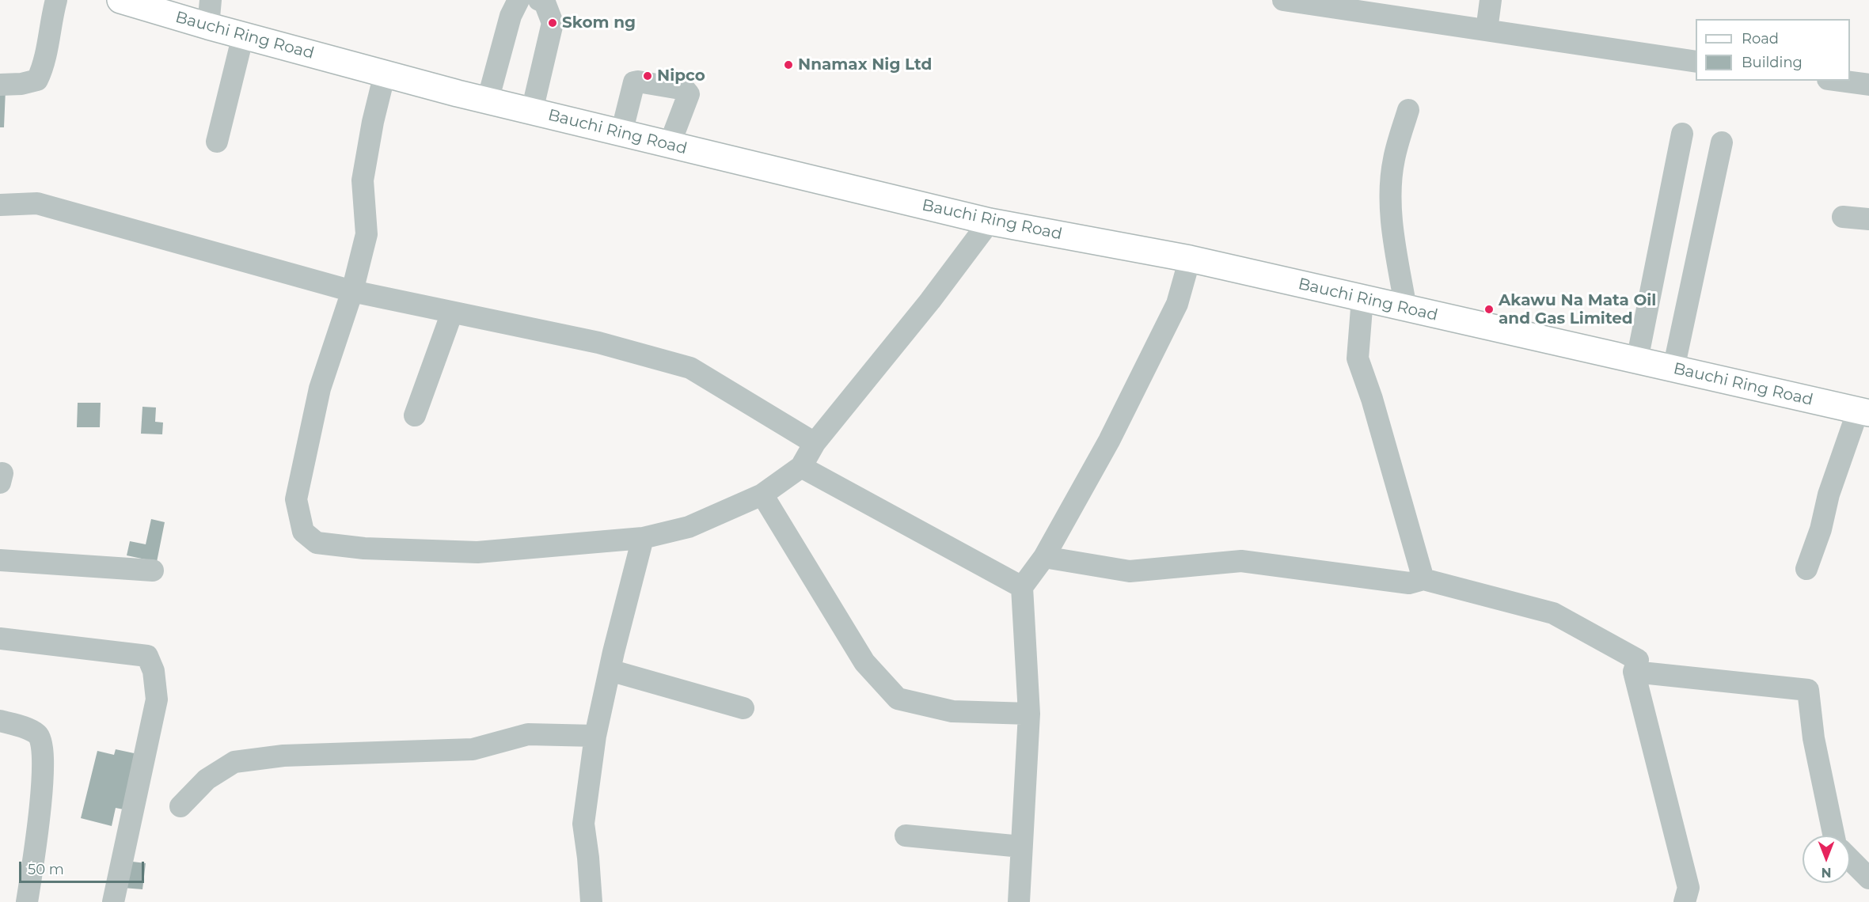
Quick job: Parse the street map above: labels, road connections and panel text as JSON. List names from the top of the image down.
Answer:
{
  "streets": {
    "main road": ["Bauchi Ring Road"]
  },
  "places": [
    "Skom ng",
    "Nnamax Nig Ltd",
    "Nipco",
    "Akawu Na Mata Oil and Gas Limited"
  ],
  "legend": ["Road", "Building"],
  "scale_bar": "50 m",
  "north": "bottom"
}
